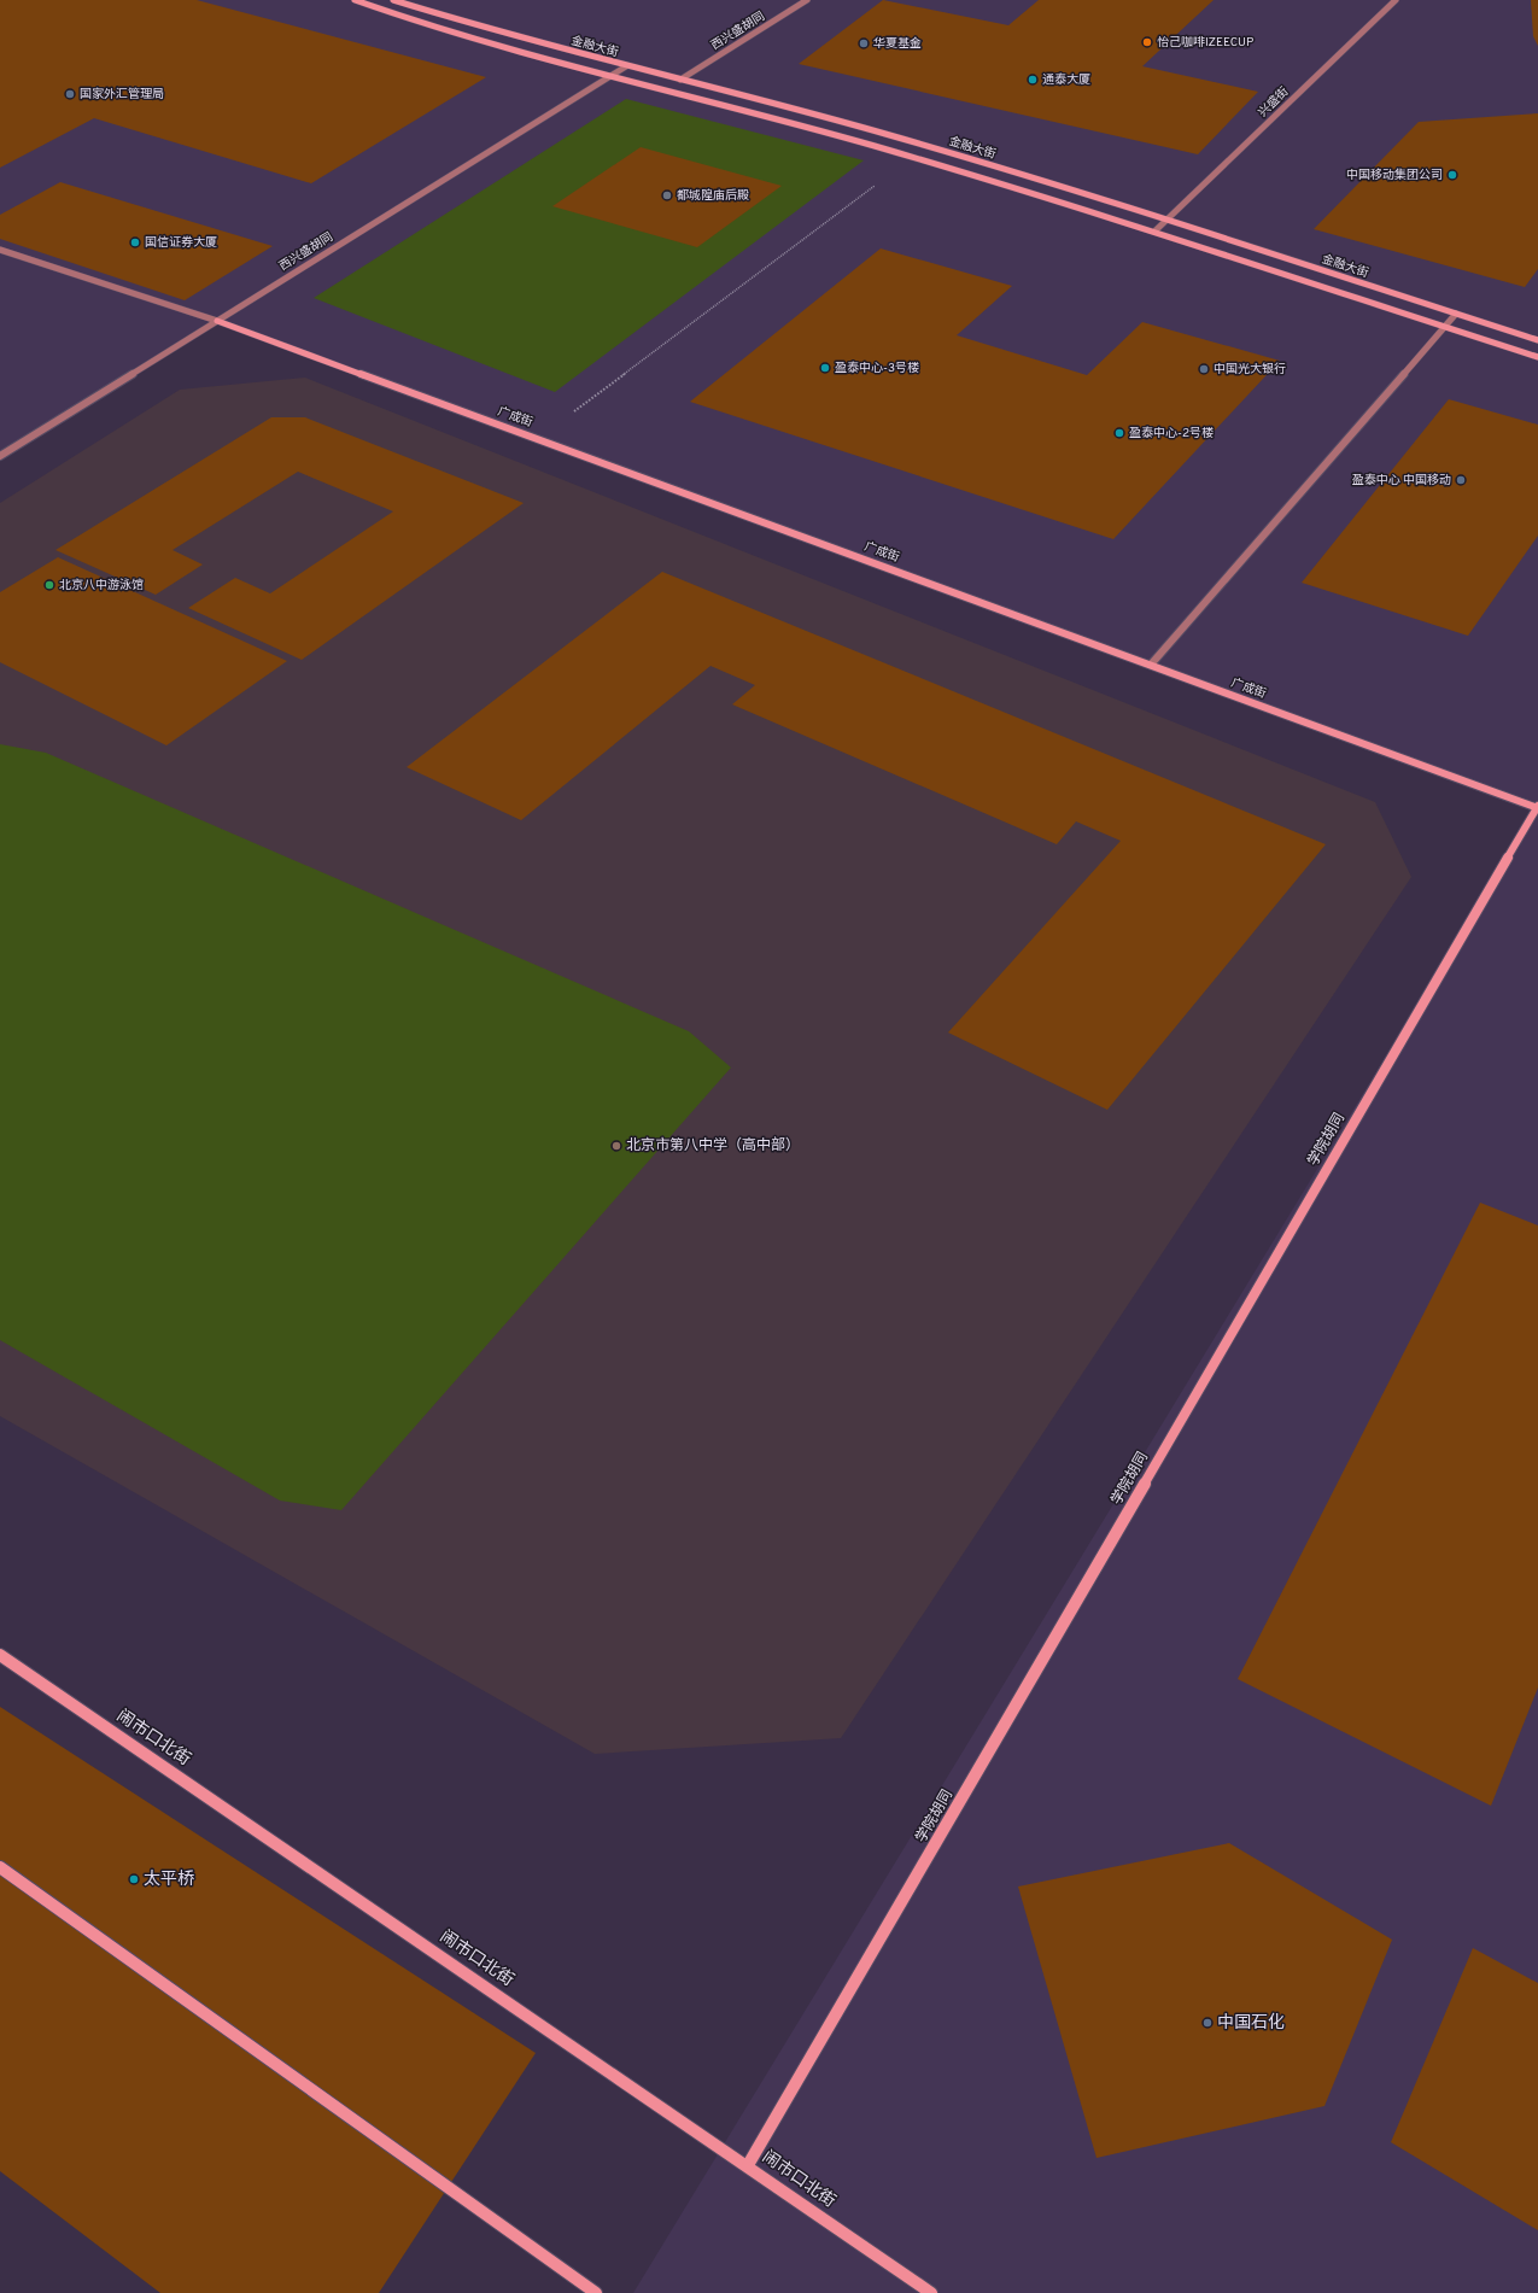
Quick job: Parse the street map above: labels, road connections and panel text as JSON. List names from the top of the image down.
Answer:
{
  "streets": {
    "main road": [
      "金融大街",
      "广成街",
      "学院胡同",
      "闹市口北街"
    ],
    "street": ["西兴盛胡同", "兴盛街"]
  },
  "crossings": [
    ["西兴盛胡同", "金融大街"],
    ["西兴盛胡同", "广成街"],
    ["金融大街", "兴盛街"],
    ["广成街", "学院胡同"],
    ["学院胡同", "闹市口北街"]
  ],
  "places": [
    "怡己咖啡IZEECUP",
    "华夏基金",
    "通泰大厦",
    "国家外汇管理局",
    "中国移动集团公司",
    "都城隍庙后殿",
    "国信证券大厦",
    "盈泰中心-3号楼",
    "中国光大银行",
    "盈泰中心-2号楼",
    "盈泰中心 中国移动",
    "北京八中游泳馆",
    "北京市第八中学（高中部）",
    "太平桥",
    "中国石化"
  ]
}
